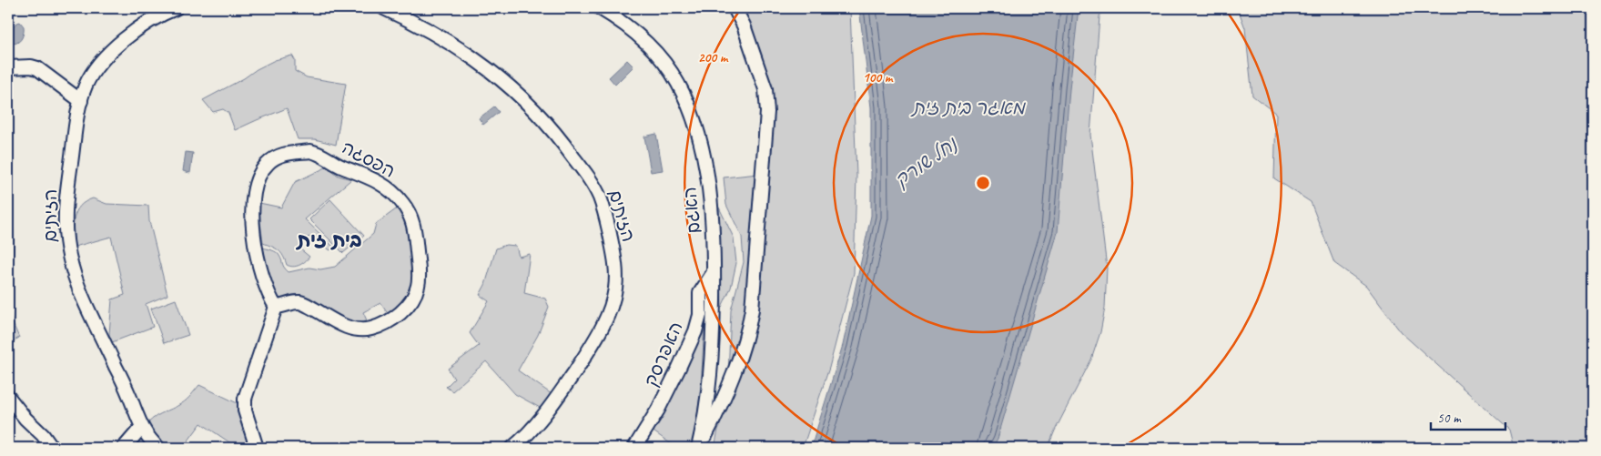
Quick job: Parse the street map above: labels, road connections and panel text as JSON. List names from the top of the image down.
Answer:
{
  "streets": {
    "street": [
      "הפסגה",
      "האגם",
      "הזיתים",
      "האפרסק"
    ]
  },
  "crossings": [
    ["האגם", "האפרסק"]
  ],
  "districts": ["בית זית"],
  "water": ["מאגר בית זית", "נחל שורק"],
  "scale_bar": "50 m",
  "rings": ["200 m", "100 m"]
}
